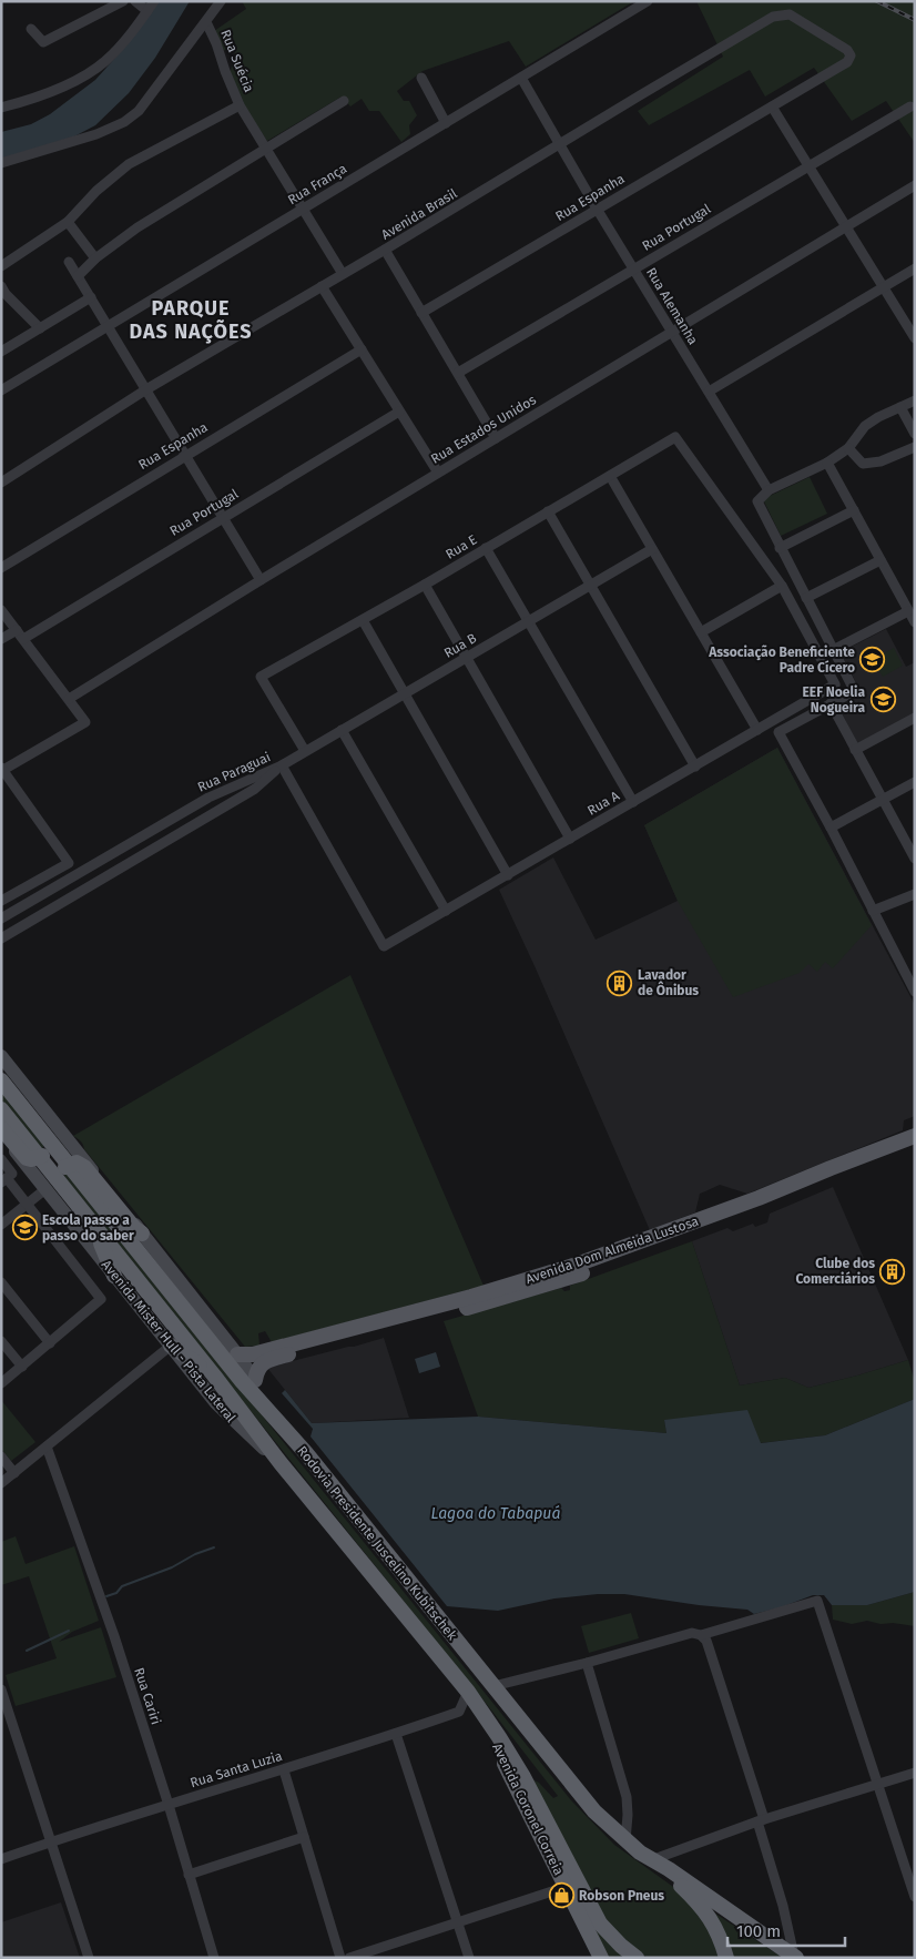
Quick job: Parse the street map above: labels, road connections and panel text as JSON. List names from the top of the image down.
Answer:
{
  "streets": {
    "highway": ["Rodovia Presidente Juscelino Kubitschek", "Avenida Coronel Correia"],
    "main road": ["Avenida Dom Almeida Lustosa", "Avenida Mister Hull - Pista Lateral"],
    "street": [
      "Rua Suécia",
      "Rua França",
      "Rua Espanha",
      "Avenida Brasil",
      "Rua Portugal",
      "Rua Alemanha",
      "Rua Estados Unidos",
      "Rua E",
      "Rua B",
      "Rua Paraguai",
      "Rua A",
      "Rua Cariri",
      "Rua Santa Luzia"
    ]
  },
  "crossings": [
    ["Rua Suécia", "Rua França"],
    ["Rua Suécia", "Avenida Brasil"],
    ["Rua França", "Rua Alemanha"],
    ["Rua Espanha", "Avenida Brasil"],
    ["Rua Espanha", "Rua Alemanha"],
    ["Avenida Brasil", "Rua Alemanha"],
    ["Rua Portugal", "Rua Alemanha"],
    ["Rua Alemanha", "Rua Estados Unidos"],
    ["Rua E", "Rua B"],
    ["Rua E", "Rua A"],
    ["Rua B", "Rua Paraguai"],
    ["Rua B", "Rua A"],
    ["Rua Paraguai", "Rua A"],
    ["Avenida Mister Hull - Pista Lateral", "Rodovia Presidente Juscelino Kubitschek"],
    ["Rodovia Presidente Juscelino Kubitschek", "Rua Santa Luzia"],
    ["Rodovia Presidente Juscelino Kubitschek", "Avenida Coronel Correia"],
    ["Rua Cariri", "Rua Santa Luzia"],
    ["Rua Santa Luzia", "Avenida Coronel Correia"]
  ],
  "districts": ["PARQUE DAS NAÇÕES"],
  "water": ["Lagoa do Tabapuá"],
  "places": {
    "school or university": ["Associação Beneficiente Padre Cícero", "EEF Noelia Nogueira", "Escola passo a passo do saber"],
    "building": ["Lavador de Ônibus", "Clube dos Comerciários"],
    "shop": ["Robson Pneus"]
  },
  "scale_bar": "100 m"
}
